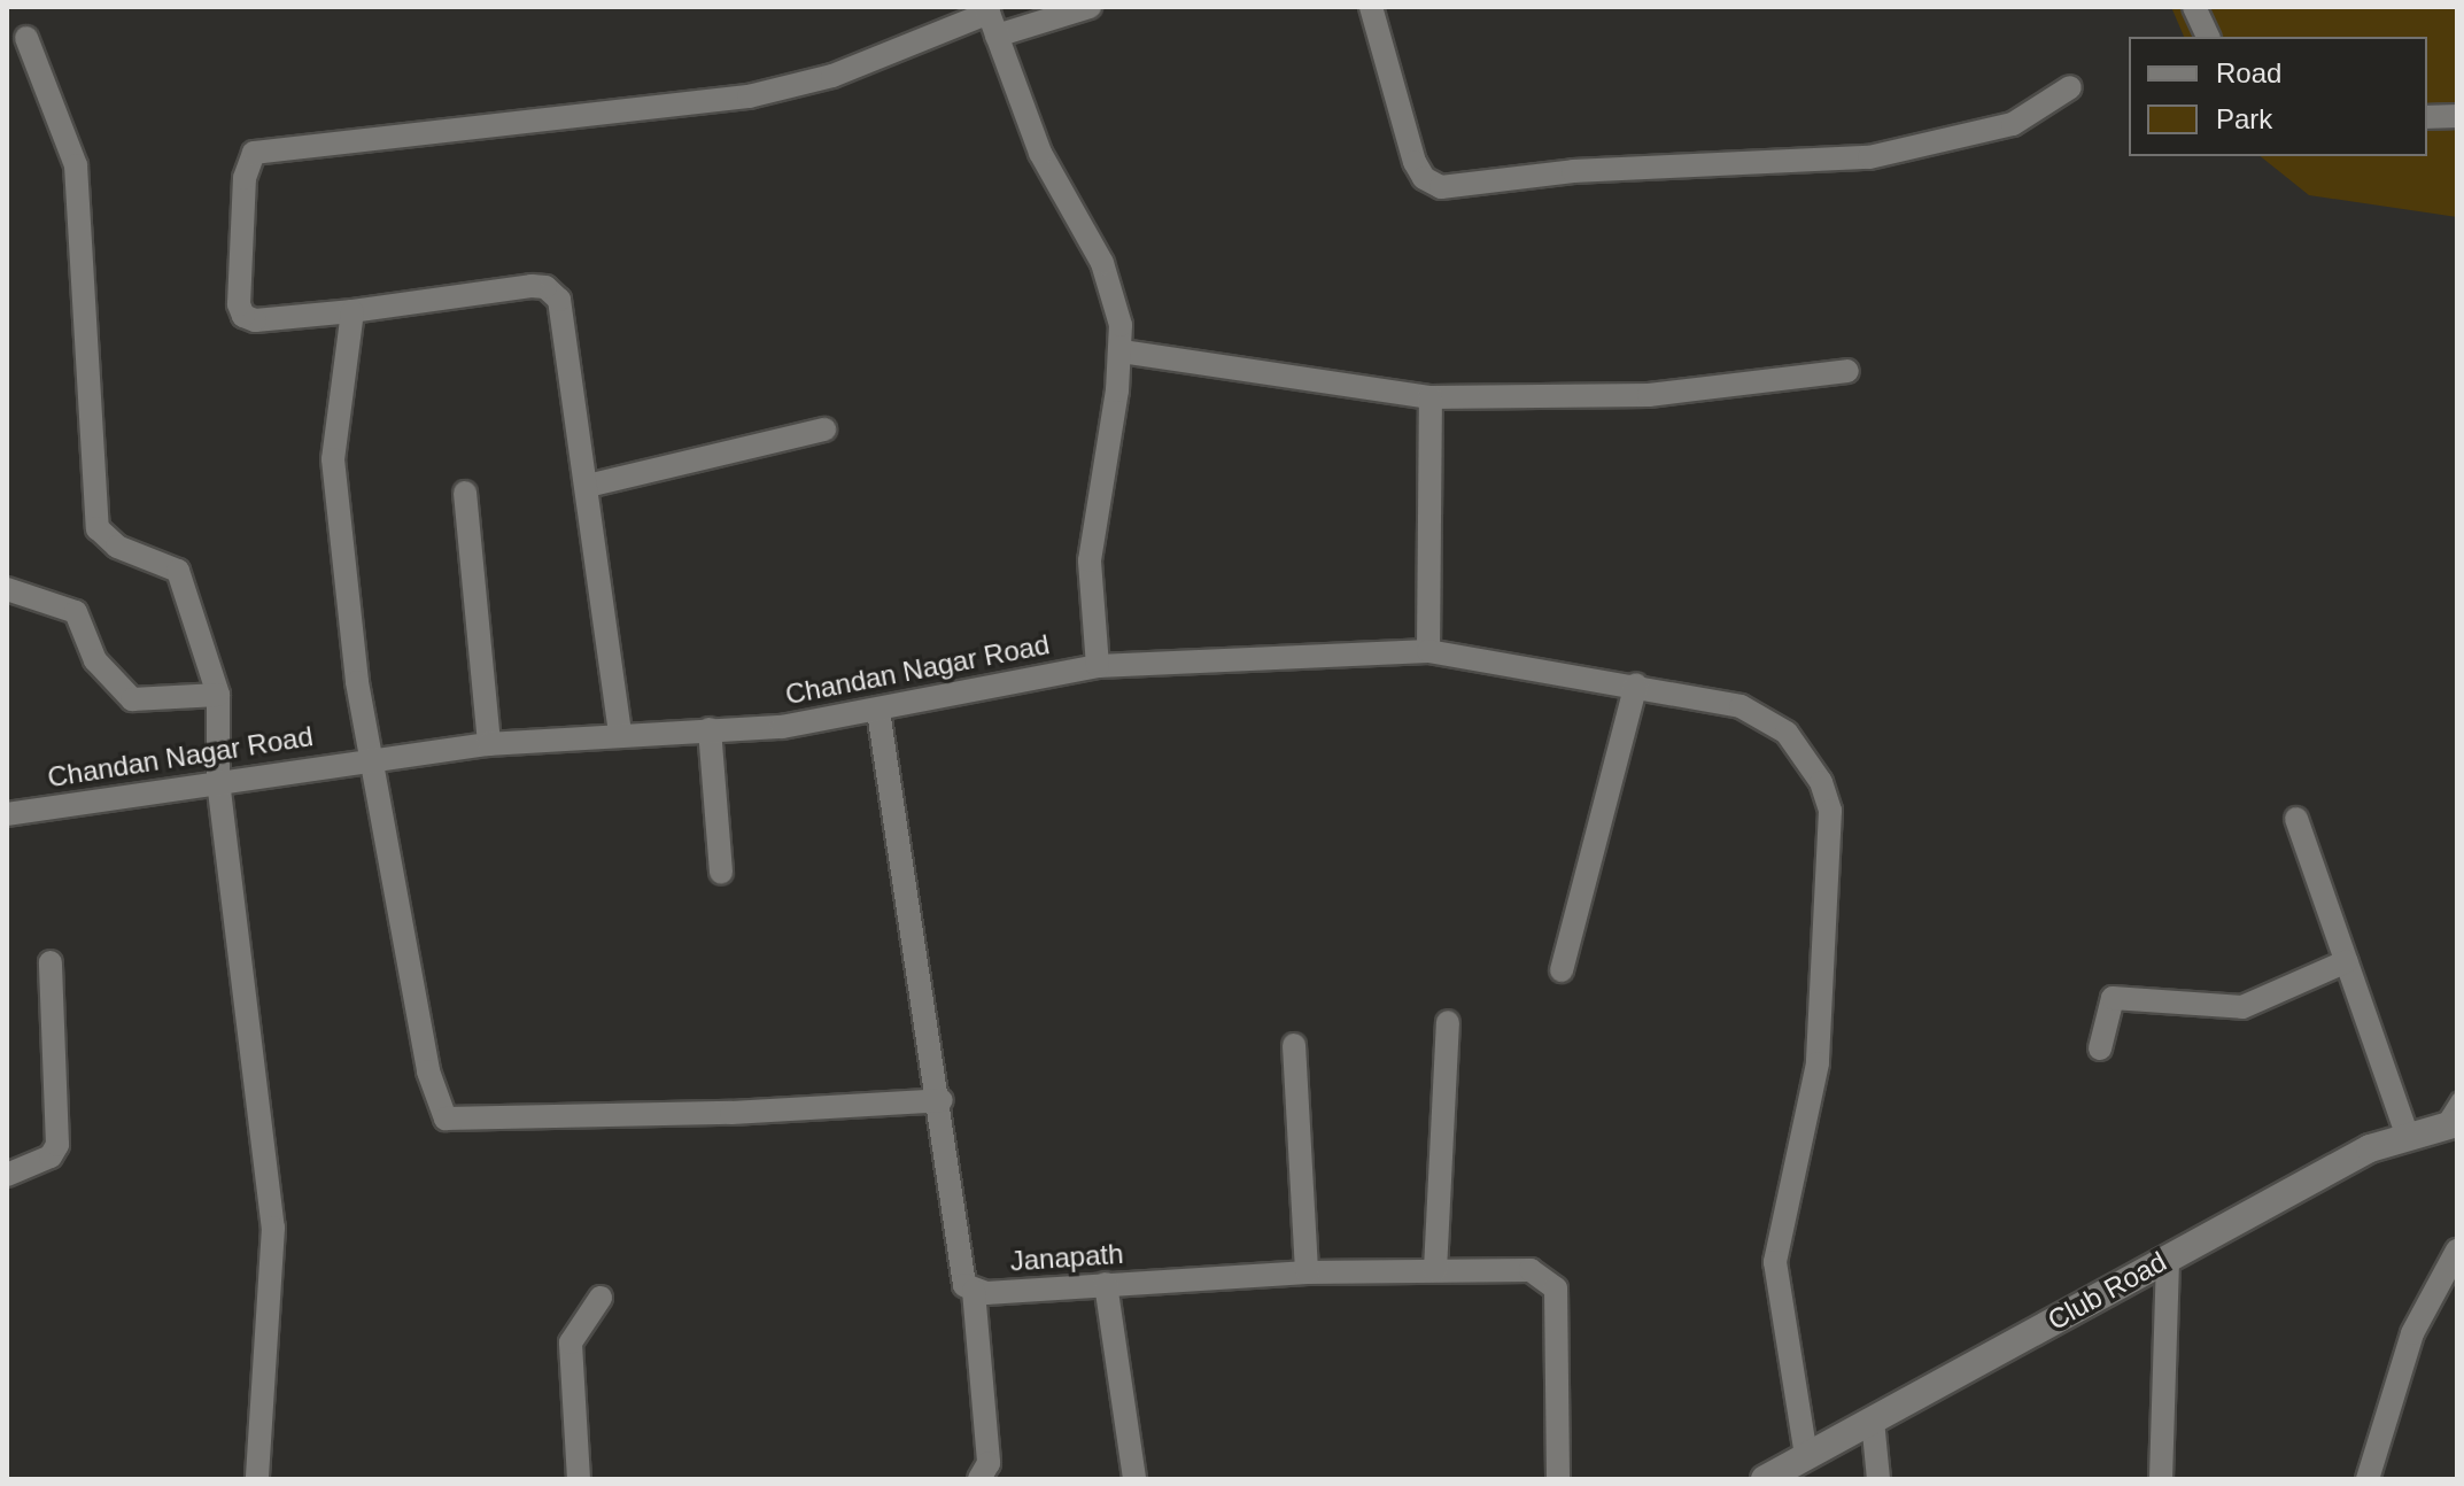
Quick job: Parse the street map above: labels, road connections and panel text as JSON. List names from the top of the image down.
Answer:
{
  "streets": {
    "street": ["Chandan Nagar Road", "Janapath", "Club Road"]
  },
  "crossings": [
    ["Chandan Nagar Road", "Janapath"],
    ["Chandan Nagar Road", "Club Road"]
  ],
  "legend": ["Road", "Park"]
}
